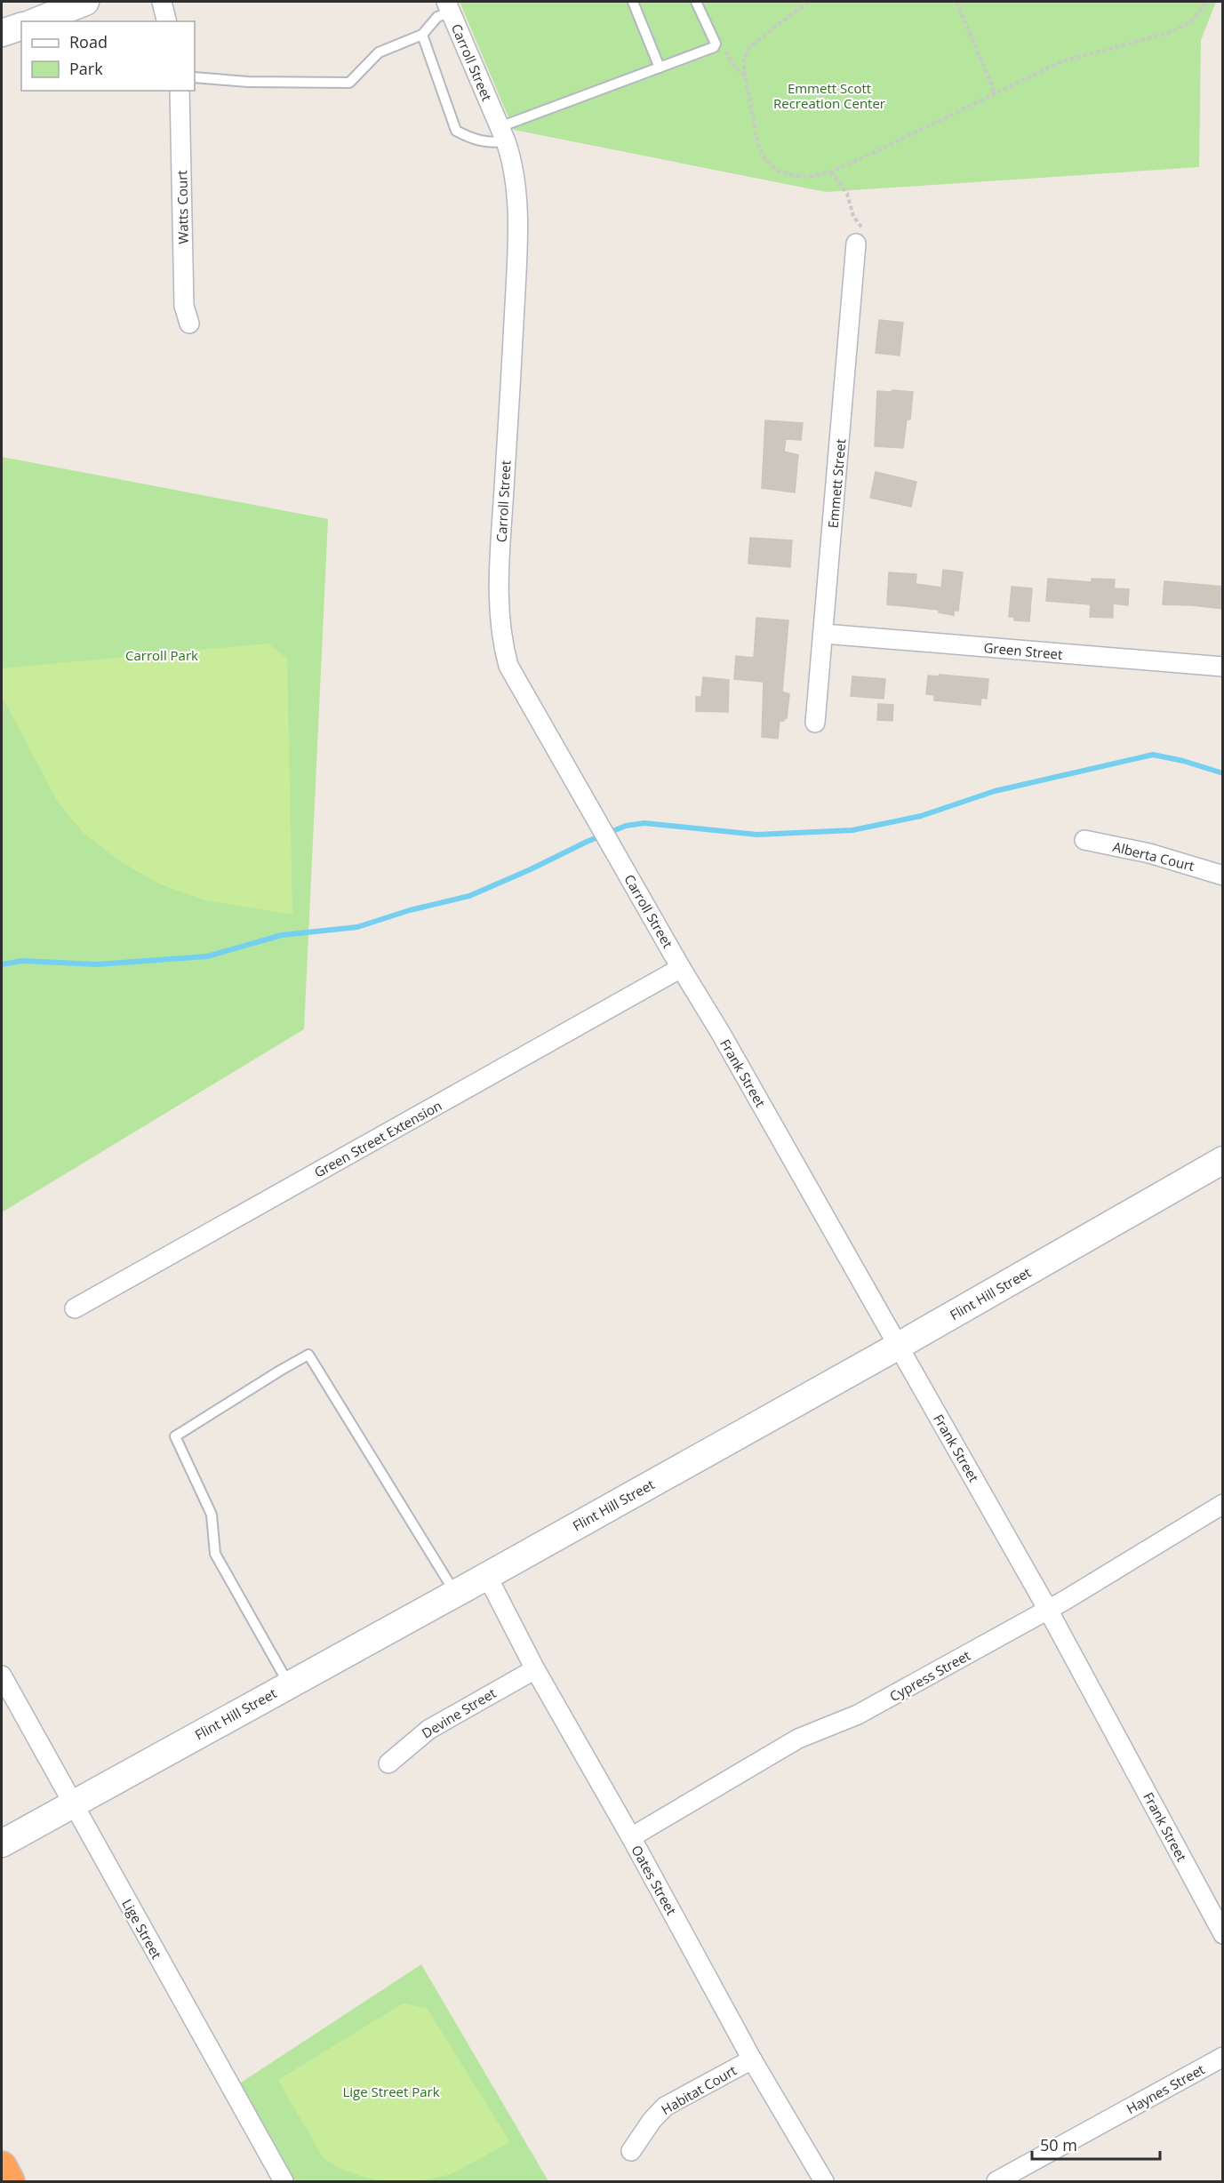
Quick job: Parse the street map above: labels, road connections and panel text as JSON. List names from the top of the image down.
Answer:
{
  "streets": {
    "street": [
      "Carroll Street",
      "Watts Court",
      "Emmett Street",
      "Green Street",
      "Alberta Court",
      "Frank Street",
      "Green Street Extension",
      "Flint Hill Street",
      "Cypress Street",
      "Devine Street",
      "Oates Street",
      "Lige Street",
      "Haynes Street",
      "Habitat Court"
    ]
  },
  "crossings": [
    ["Carroll Street", "Frank Street"],
    ["Carroll Street", "Green Street Extension"],
    ["Emmett Street", "Green Street"],
    ["Frank Street", "Green Street Extension"],
    ["Frank Street", "Flint Hill Street"],
    ["Frank Street", "Cypress Street"],
    ["Flint Hill Street", "Oates Street"],
    ["Flint Hill Street", "Lige Street"],
    ["Cypress Street", "Oates Street"],
    ["Devine Street", "Oates Street"],
    ["Oates Street", "Habitat Court"]
  ],
  "parks": ["Emmett Scott Recreation Center", "Carroll Park", "Lige Street Park"],
  "legend": ["Road", "Park"],
  "scale_bar": "50 m"
}
